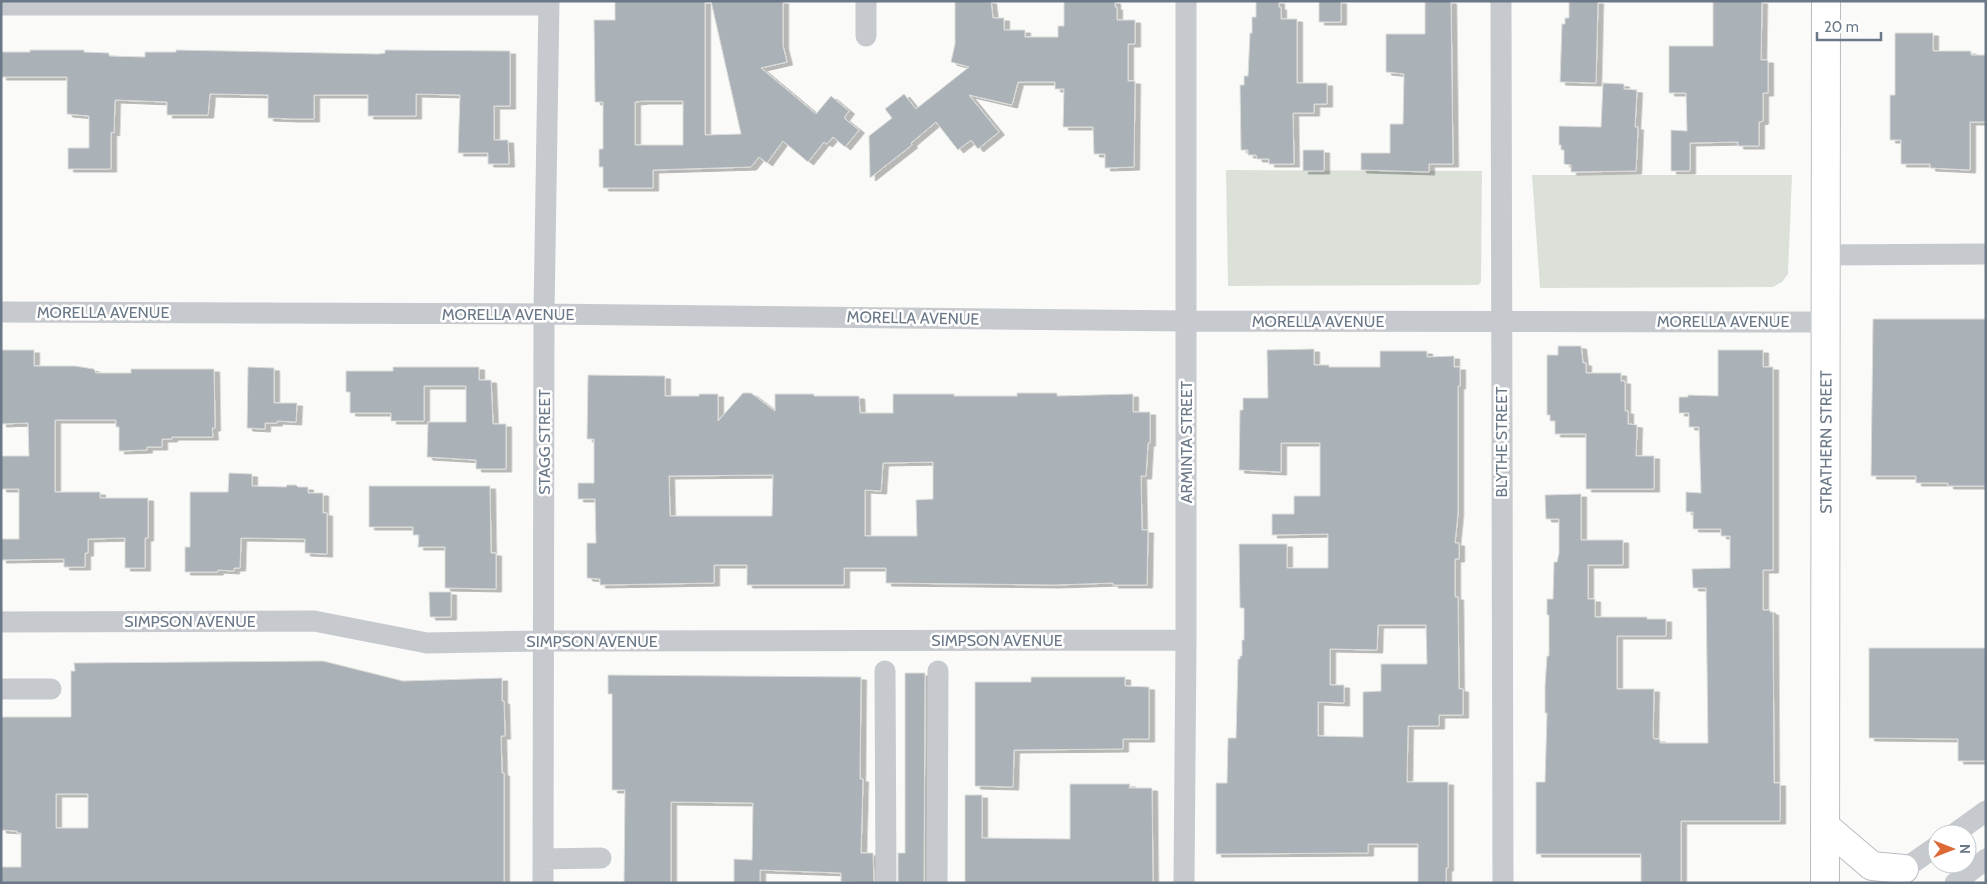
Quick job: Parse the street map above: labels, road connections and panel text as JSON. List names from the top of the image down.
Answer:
{
  "streets": {
    "main road": ["STRATHERN STREET"],
    "street": [
      "MORELLA AVENUE",
      "STAGG STREET",
      "ARMINTA STREET",
      "BLYTHE STREET",
      "SIMPSON AVENUE"
    ]
  },
  "crossings": [
    ["MORELLA AVENUE", "STAGG STREET"],
    ["MORELLA AVENUE", "ARMINTA STREET"],
    ["MORELLA AVENUE", "BLYTHE STREET"],
    ["MORELLA AVENUE", "STRATHERN STREET"],
    ["STAGG STREET", "SIMPSON AVENUE"],
    ["ARMINTA STREET", "SIMPSON AVENUE"]
  ],
  "scale_bar": "20 m",
  "north": "right"
}
